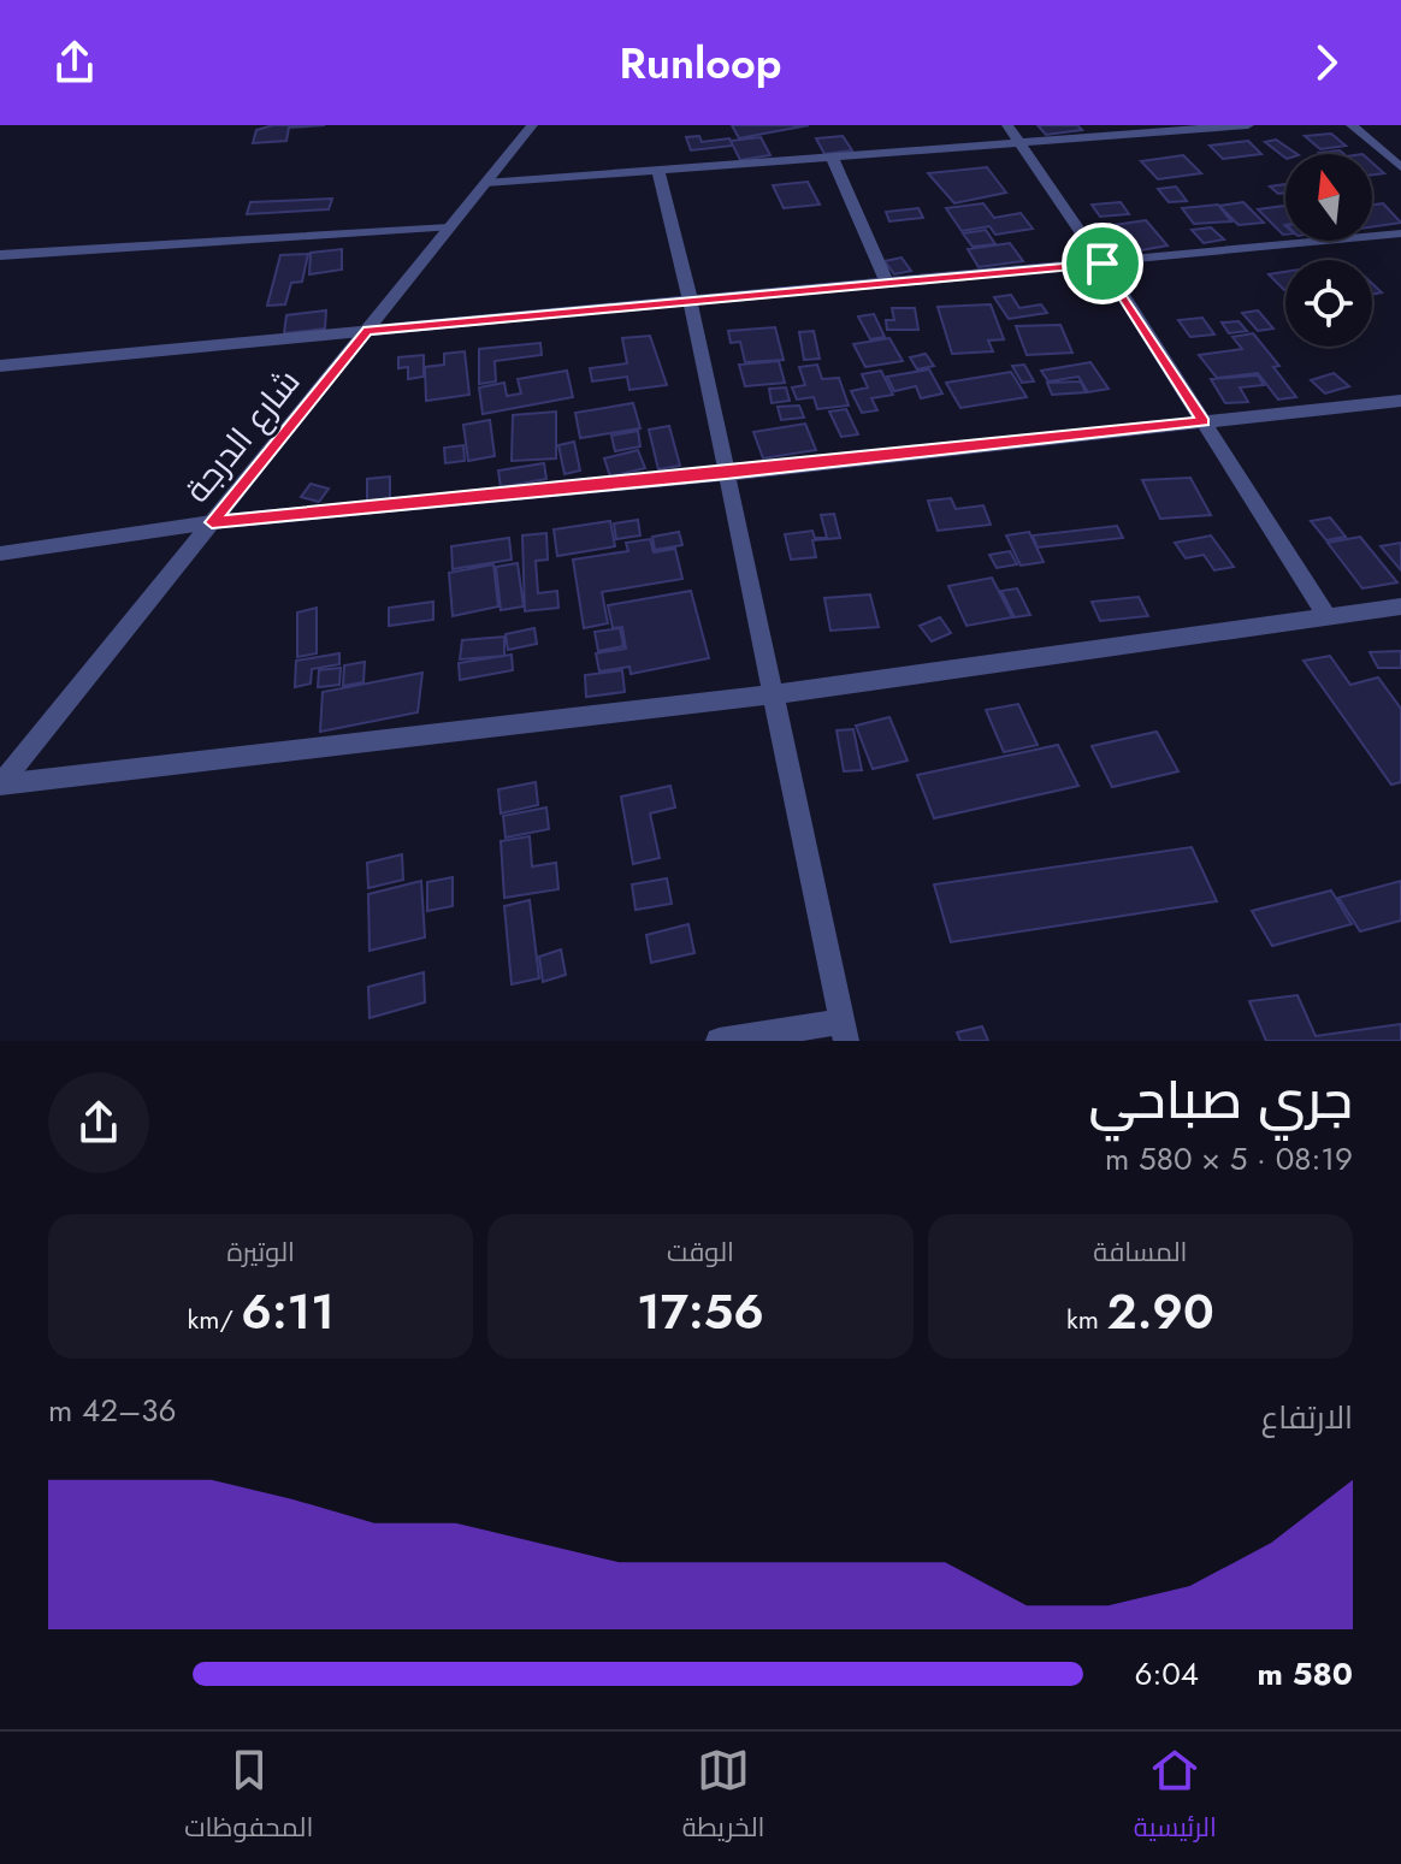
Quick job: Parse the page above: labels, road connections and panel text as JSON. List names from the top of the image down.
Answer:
{
  "streets": {
    "street": ["شارع الدرجة"]
  },
  "north": "top",
  "page": {
    "header": "Runloop",
    "heading": ["جري صباحي", "08:19 · 5 × 580 m"],
    "stats": [
      ["المسافة", "2.90 km"],
      ["الوقت", "17:56"],
      ["الوتيرة", "6:11 /km"]
    ],
    "chart": ["الارتفاع", "36–42 m"],
    "list": [
      {
        "name": "580 m",
        "note": "6:04"
      }
    ],
    "tabs": ["الرئيسية", "الخريطة", "المحفوظات"]
  }
}
